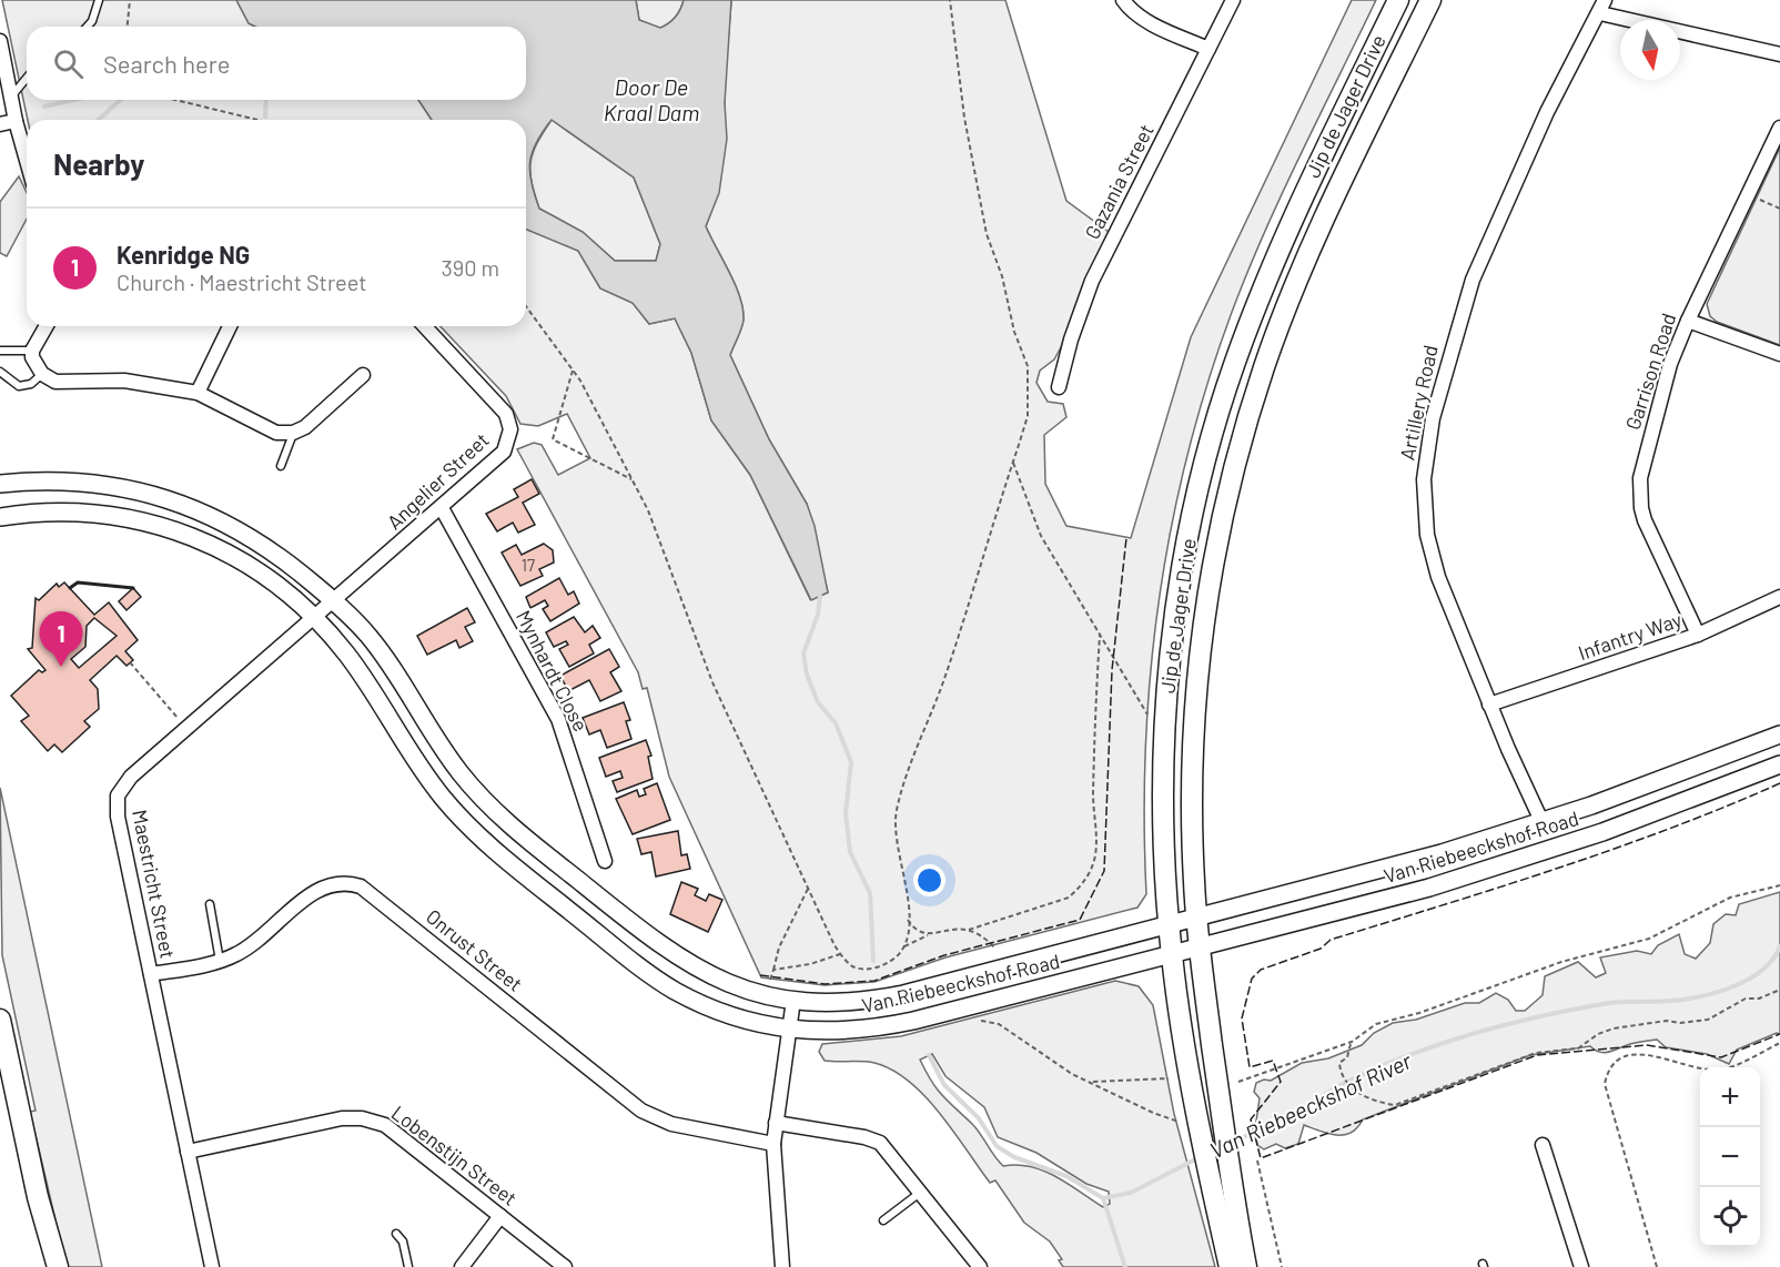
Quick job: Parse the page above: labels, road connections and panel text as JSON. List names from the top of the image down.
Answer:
{
  "streets": {
    "main road": ["Jip de Jager Drive"],
    "street": [
      "Gazania Street",
      "Garrison Road",
      "Artillery Road",
      "Angelier Street",
      "Infantry Way",
      "Mynhardt Close",
      "Van Riebeeckshof Road",
      "Maestricht Street",
      "Onrust Street",
      "Lobenstijn Street"
    ]
  },
  "crossings": [
    ["Jip de Jager Drive", "Van Riebeeckshof Road"],
    ["Garrison Road", "Infantry Way"],
    ["Artillery Road", "Infantry Way"],
    ["Artillery Road", "Van Riebeeckshof Road"],
    ["Angelier Street", "Mynhardt Close"],
    ["Angelier Street", "Van Riebeeckshof Road"],
    ["Angelier Street", "Maestricht Street"],
    ["Van Riebeeckshof Road", "Maestricht Street"],
    ["Maestricht Street", "Onrust Street"],
    ["Maestricht Street", "Lobenstijn Street"]
  ],
  "water": ["Door De Kraal Dam", "Van Riebeeckshof River"],
  "house_numbers": ["17"],
  "north": "bottom",
  "page": {
    "search": "Search here",
    "heading": "Nearby",
    "list": [
      {
        "mark": "1",
        "name": "Kenridge NG",
        "note": "Church · Maestricht Street",
        "value": "390 m"
      }
    ],
    "pins": "1",
    "map_buttons": ["+", "−"]
  }
}
